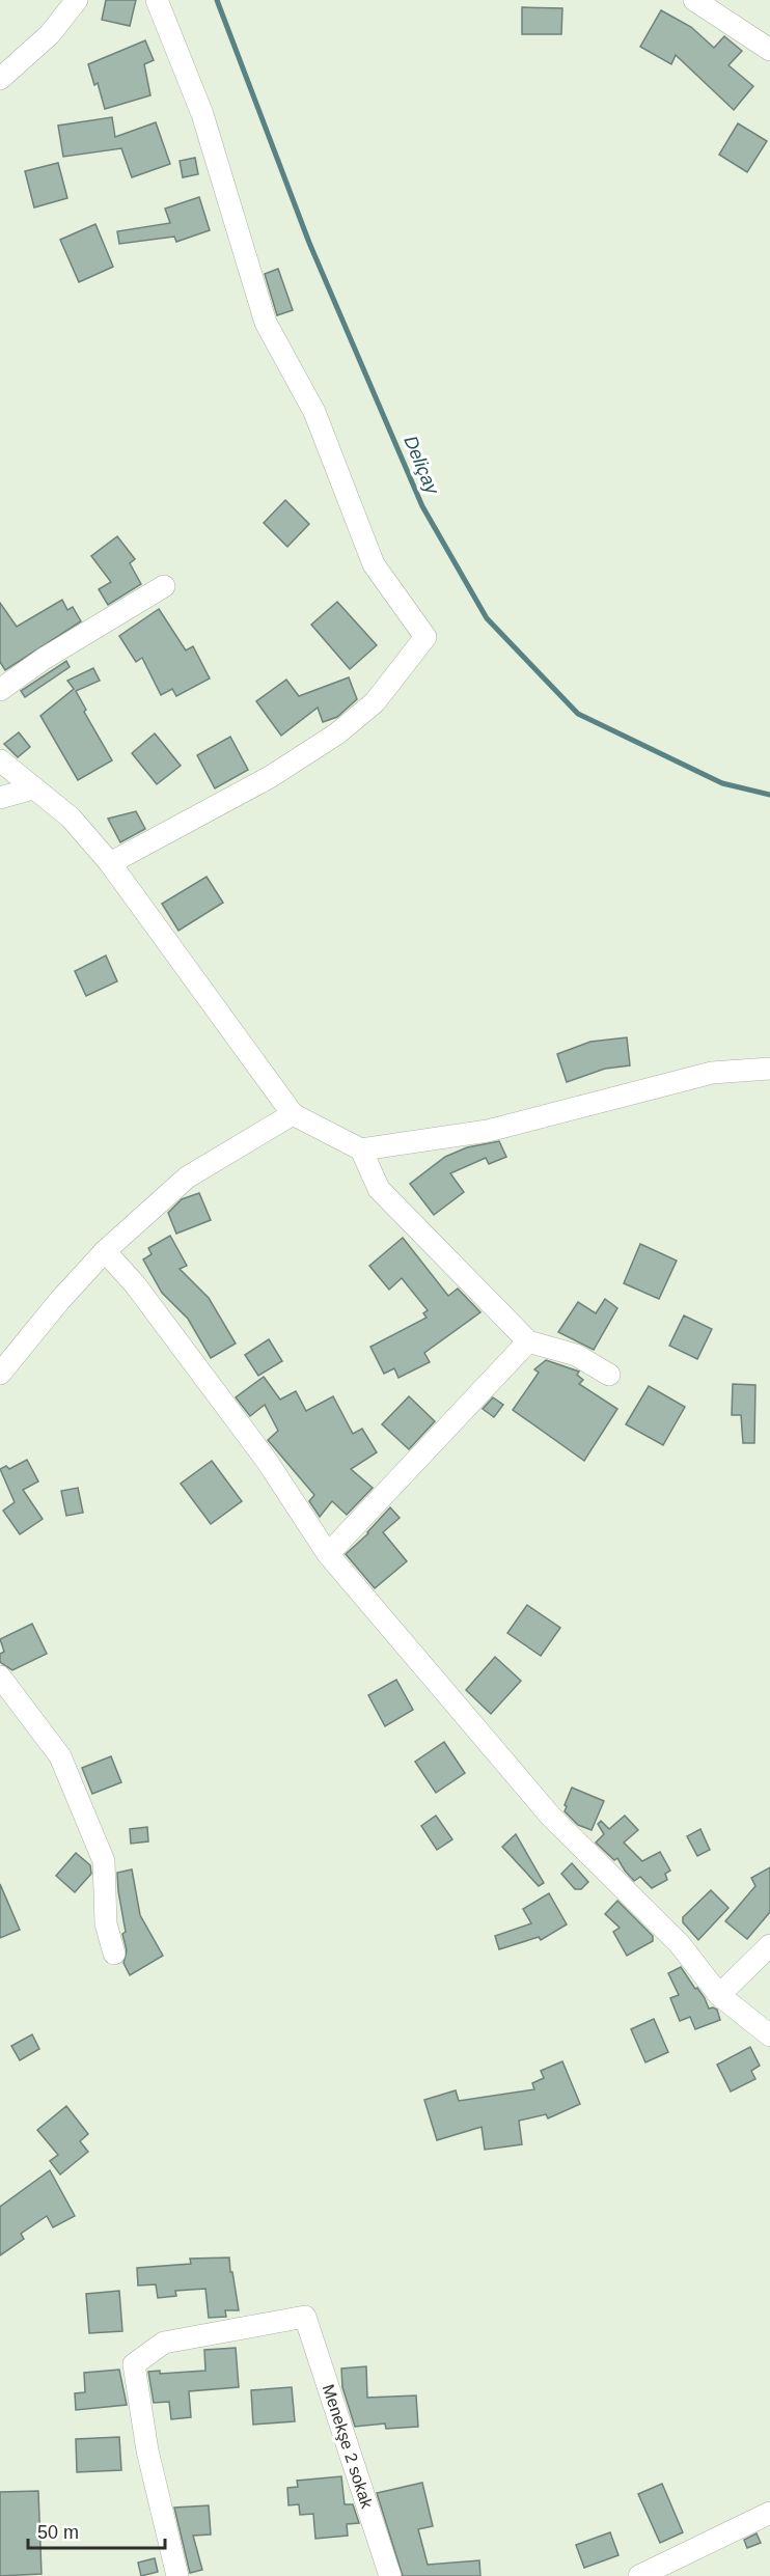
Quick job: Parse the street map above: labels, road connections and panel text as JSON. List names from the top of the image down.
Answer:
{
  "streets": {
    "street": ["Menekşe 2 sokak"]
  },
  "water": ["Deliçay"],
  "scale_bar": "50 m"
}
